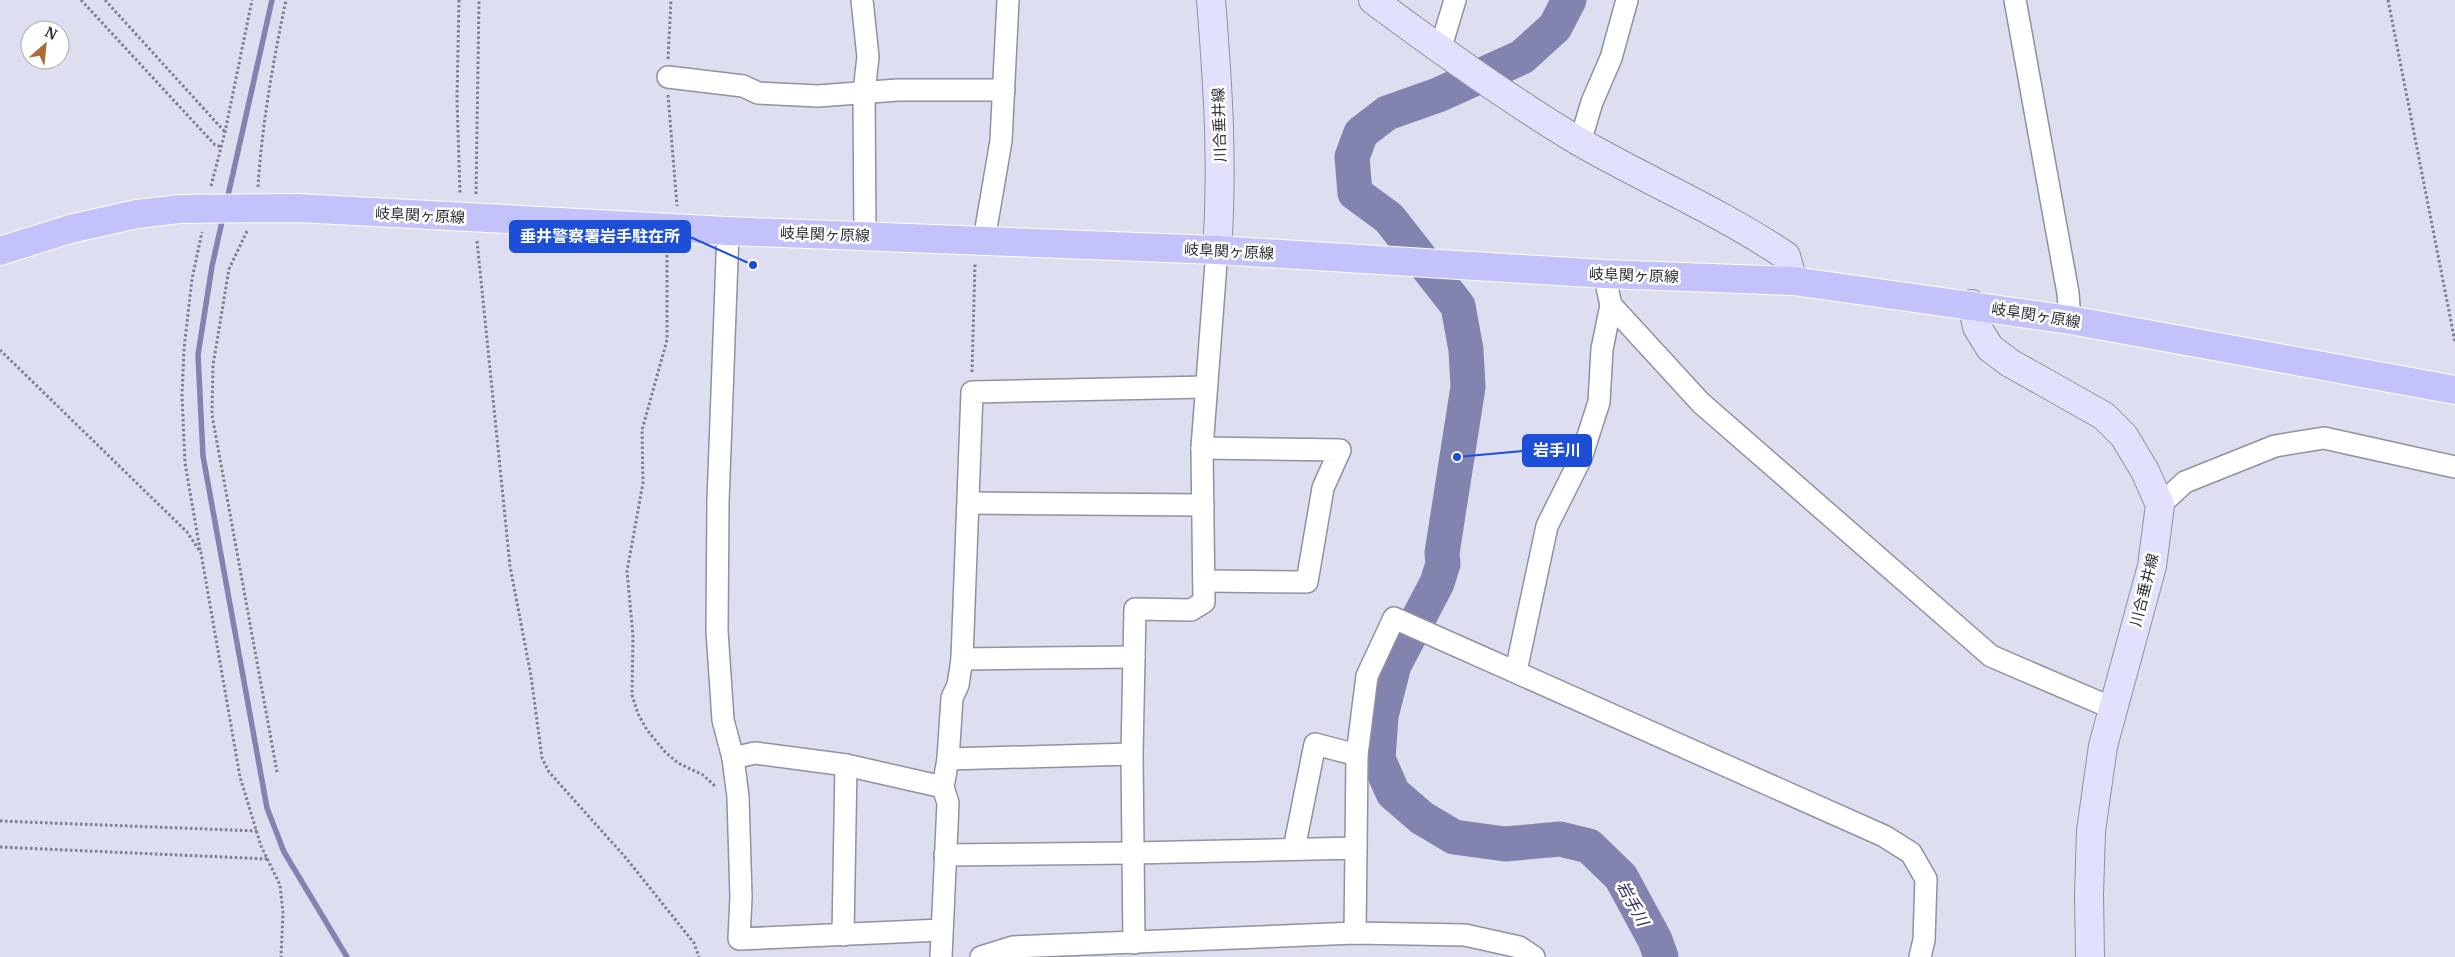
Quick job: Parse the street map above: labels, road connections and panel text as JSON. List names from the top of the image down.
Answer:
{
  "streets": {
    "main road": ["川合垂井線", "岐阜関ヶ原線"]
  },
  "crossings": [
    ["川合垂井線", "岐阜関ヶ原線"]
  ],
  "water": ["岩手川"],
  "places": ["垂井警察署岩手駐在所", "岩手川"],
  "north": "top right"
}
